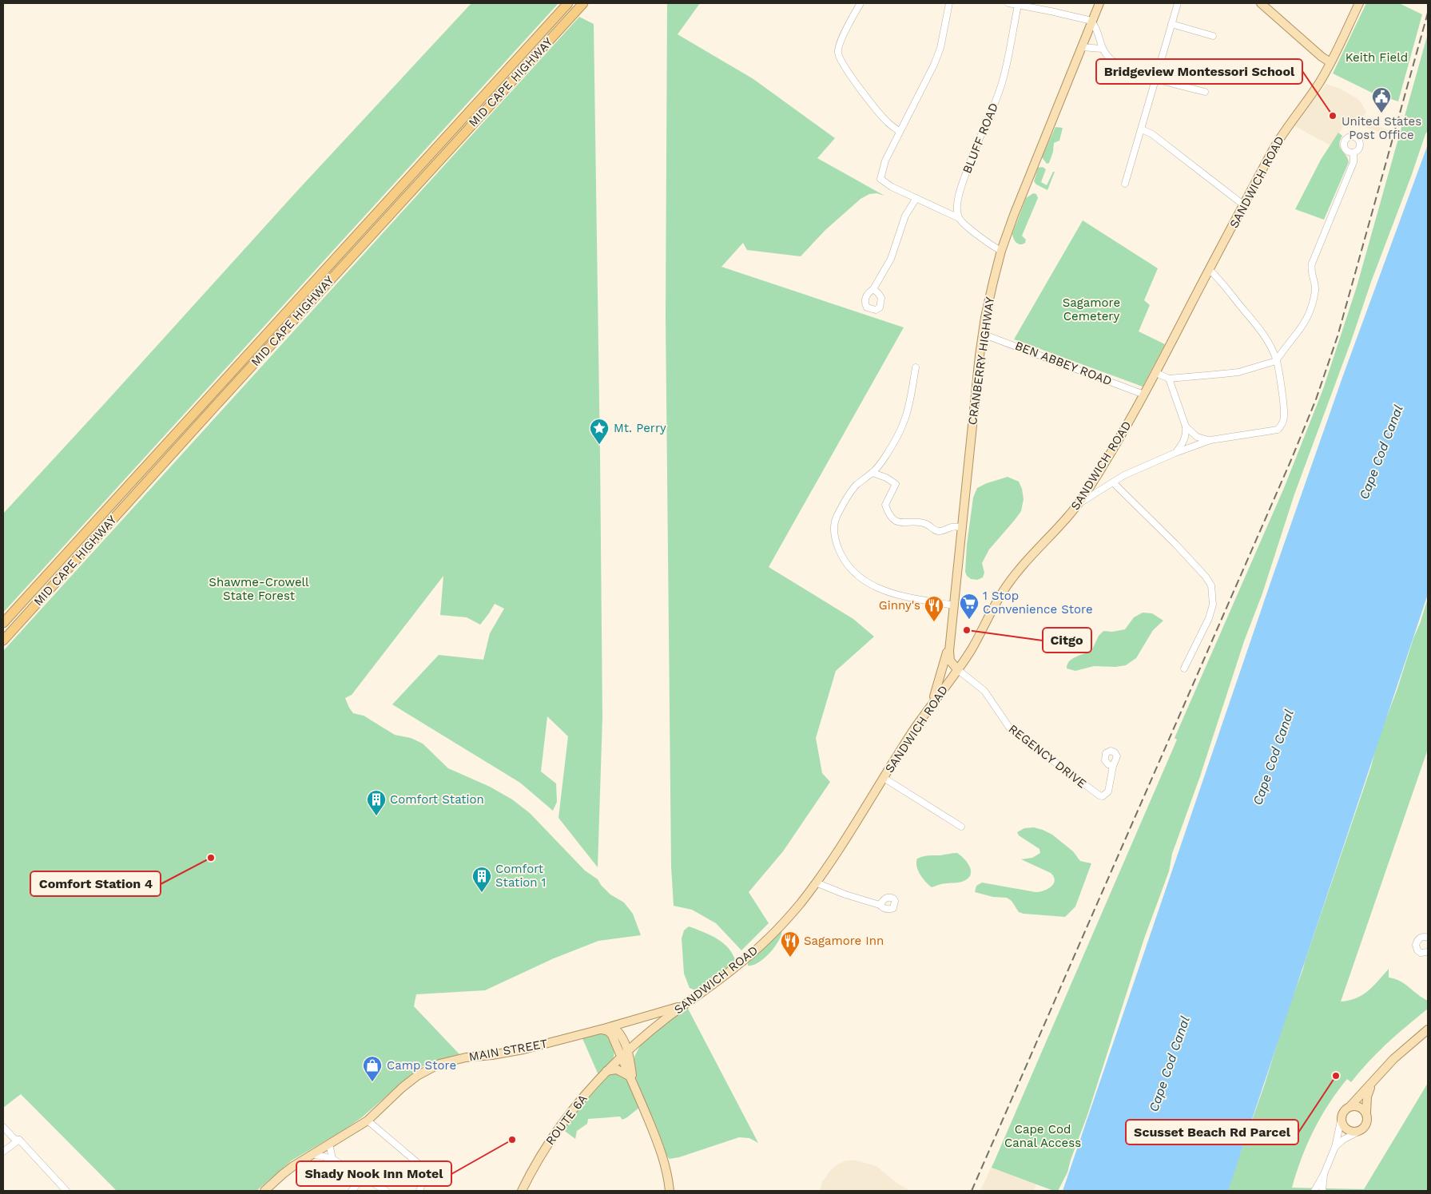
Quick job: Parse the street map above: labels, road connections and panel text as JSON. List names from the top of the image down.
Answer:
{
  "streets": {
    "highway": ["MID CAPE HIGHWAY"],
    "main road": [
      "SANDWICH ROAD",
      "CRANBERRY HIGHWAY",
      "MAIN STREET",
      "ROUTE 6A"
    ],
    "street": ["BLUFF ROAD", "BEN ABBEY ROAD", "REGENCY DRIVE"]
  },
  "crossings": [
    ["SANDWICH ROAD", "CRANBERRY HIGHWAY"],
    ["SANDWICH ROAD", "BEN ABBEY ROAD"],
    ["SANDWICH ROAD", "REGENCY DRIVE"],
    ["SANDWICH ROAD", "MAIN STREET"],
    ["SANDWICH ROAD", "ROUTE 6A"],
    ["CRANBERRY HIGHWAY", "BEN ABBEY ROAD"],
    ["CRANBERRY HIGHWAY", "REGENCY DRIVE"]
  ],
  "water": ["Cape Cod Canal"],
  "parks": [
    "Keith Field",
    "Sagamore Cemetery",
    "Shawme-Crowell State Forest",
    "Cape Cod Canal Access"
  ],
  "places": {
    "public building": ["United States Post Office"],
    "other": [
      "Bridgeview Montessori School",
      "Citgo",
      "Comfort Station 4",
      "Scusset Beach Rd Parcel",
      "Shady Nook Inn Motel"
    ],
    "place": ["Mt. Perry"],
    "supermarket": ["1 Stop Convenience Store"],
    "restaurant": ["Ginny's", "Sagamore Inn"],
    "building": ["Comfort Station", "Comfort Station 1"],
    "shop": ["Camp Store"]
  }
}
